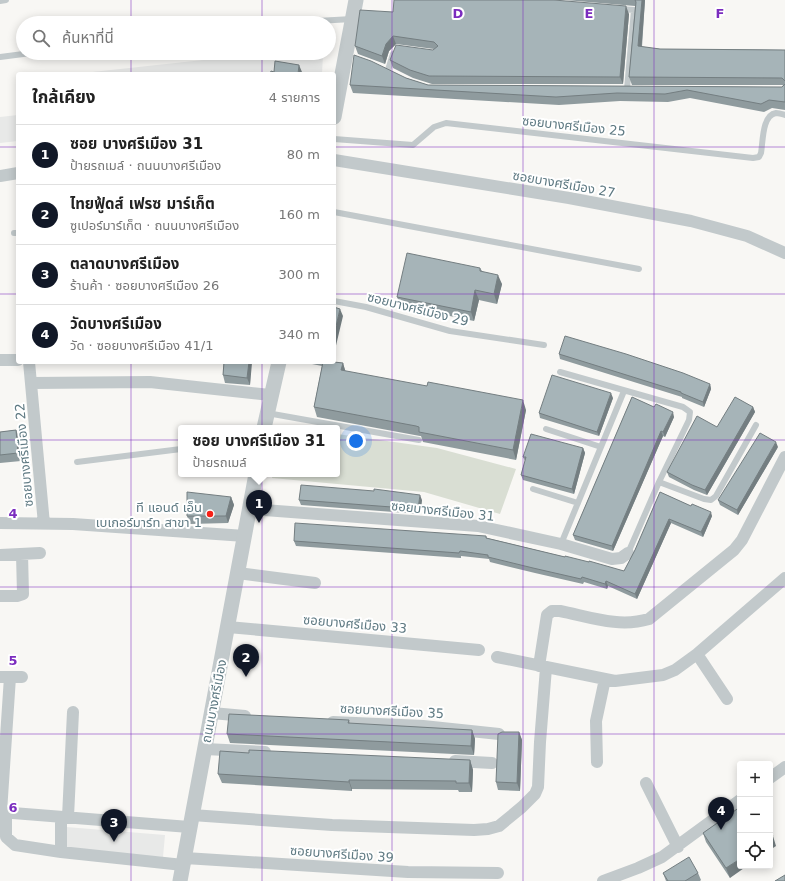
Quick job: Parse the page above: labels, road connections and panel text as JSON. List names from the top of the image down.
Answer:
{
  "streets": {
    "street": [
      "ซอยบางศรีเมือง 27",
      "ซอยบางศรีเมือง 22",
      "ซอยบางศรีเมือง 31",
      "ซอยบางศรีเมือง 33",
      "ถนนบางศรีเมือง",
      "ซอยบางศรีเมือง 35",
      "ซอยบางศรีเมือง 39"
    ],
    "lane": ["ซอยบางศรีเมือง 25", "ซอยบางศรีเมือง 29"]
  },
  "crossings": [
    ["ซอยบางศรีเมือง 31", "ถนนบางศรีเมือง"],
    ["ซอยบางศรีเมือง 33", "ถนนบางศรีเมือง"],
    ["ถนนบางศรีเมือง", "ซอยบางศรีเมือง 39"]
  ],
  "places": ["ที แอนด์ เอ็น เบเกอร์มาร์ท สาขา 1"],
  "page": {
    "search": "ค้นหาที่นี่",
    "heading": ["ใกล้เคียง", "4 รายการ"],
    "list": [
      {
        "mark": "1",
        "name": "ซอย บางศรีเมือง 31",
        "note": "ป้ายรถเมล์ · ถนนบางศรีเมือง",
        "value": "80 m"
      },
      {
        "mark": "2",
        "name": "ไทยฟู้ดส์ เฟรซ มาร์เก็ต",
        "note": "ซูเปอร์มาร์เก็ต · ถนนบางศรีเมือง",
        "value": "160 m"
      },
      {
        "mark": "3",
        "name": "ตลาดบางศรีเมือง",
        "note": "ร้านค้า · ซอยบางศรีเมือง 26",
        "value": "300 m"
      },
      {
        "mark": "4",
        "name": "วัดบางศรีเมือง",
        "note": "วัด · ซอยบางศรีเมือง 41/1",
        "value": "340 m"
      }
    ],
    "popup": ["ซอย บางศรีเมือง 31", "ป้ายรถเมล์"],
    "pins": [
      "1",
      "2",
      "4",
      "3"
    ],
    "map_buttons": ["+", "−"]
  },
  "grid": {
    "columns": ["D", "E", "F"],
    "rows": ["4", "5", "6"]
  }
}
